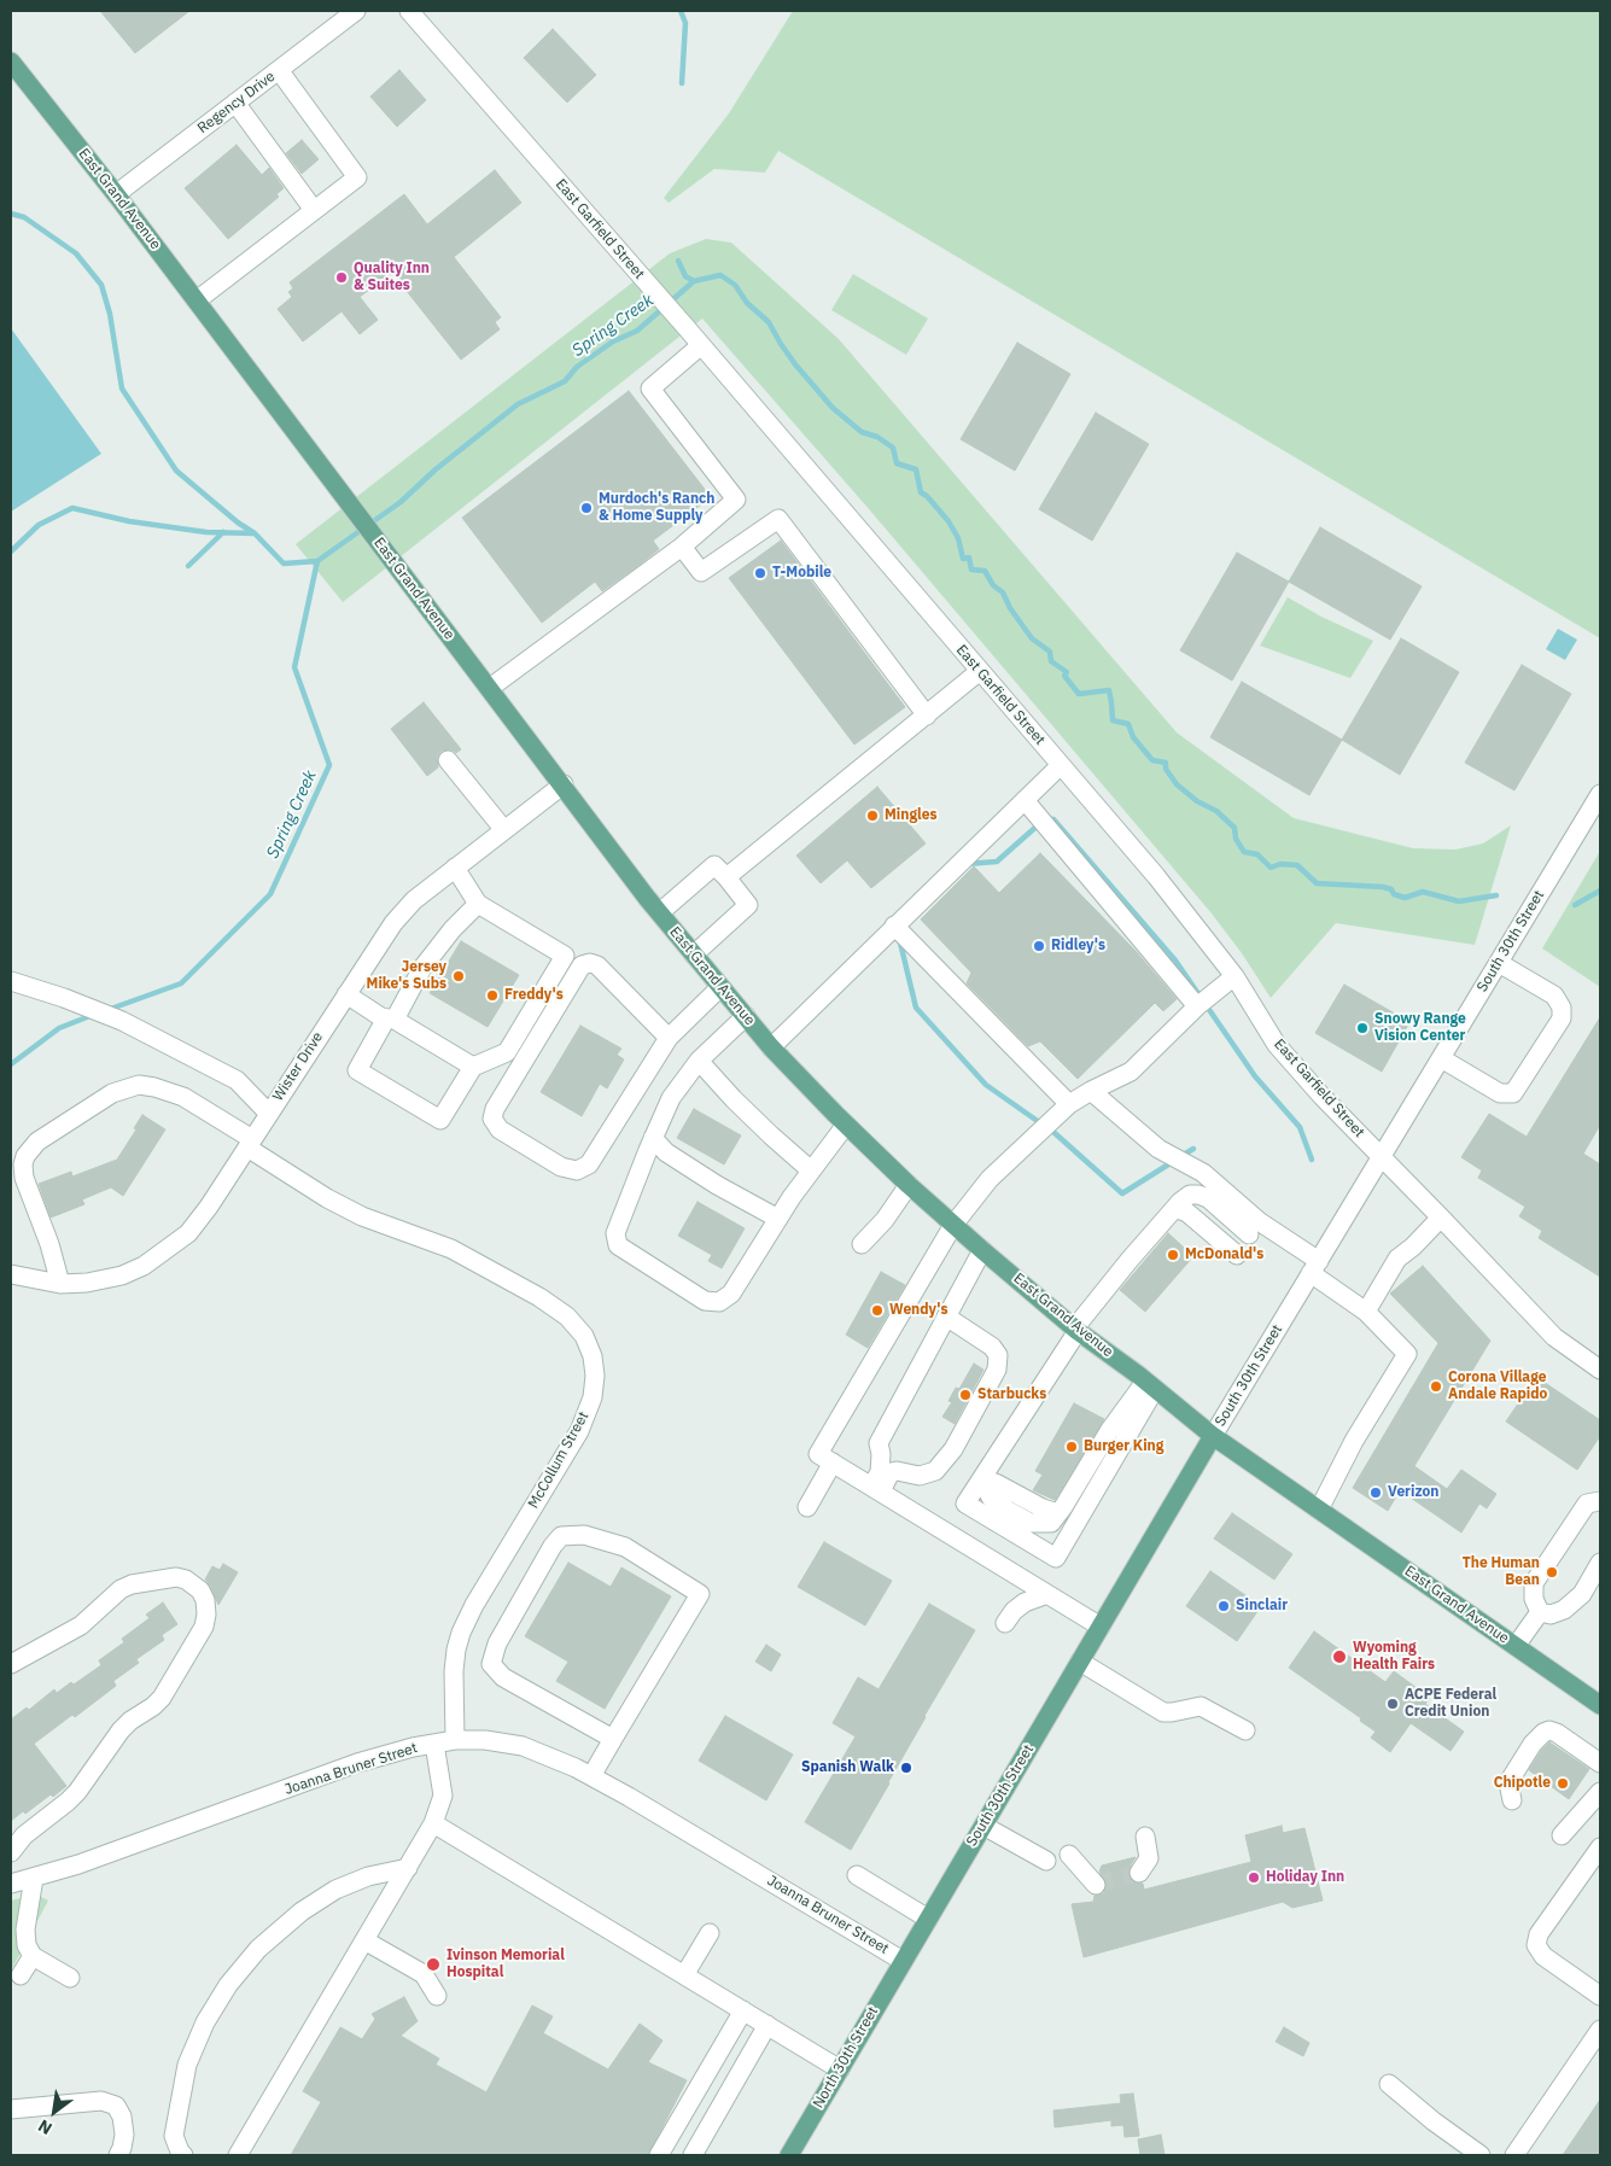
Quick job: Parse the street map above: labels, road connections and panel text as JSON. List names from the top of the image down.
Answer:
{
  "streets": {
    "main road": ["East Grand Avenue", "South 30th Street", "North 30th Street"],
    "street": [
      "Regency Drive",
      "East Garfield Street",
      "Wister Drive",
      "McCollum Street",
      "Joanna Bruner Street"
    ]
  },
  "crossings": [
    ["Regency Drive", "East Grand Avenue"],
    ["East Grand Avenue", "South 30th Street"],
    ["East Grand Avenue", "Wister Drive"],
    ["East Garfield Street", "South 30th Street"],
    ["South 30th Street", "Joanna Bruner Street"],
    ["South 30th Street", "North 30th Street"],
    ["Wister Drive", "McCollum Street"],
    ["McCollum Street", "Joanna Bruner Street"],
    ["Joanna Bruner Street", "North 30th Street"]
  ],
  "water": ["Spring Creek"],
  "places": [
    "Quality Inn & Suites",
    "Murdoch's Ranch & Home Supply",
    "T-Mobile",
    "Mingles",
    "Ridley's",
    "Jersey Mike's Subs",
    "Freddy's",
    "Snowy Range Vision Center",
    "McDonald's",
    "Wendy's",
    "Corona Village Andale Rapido",
    "Starbucks",
    "Burger King",
    "Verizon",
    "The Human Bean",
    "Sinclair",
    "Wyoming Health Fairs",
    "ACPE Federal Credit Union",
    "Spanish Walk",
    "Chipotle",
    "Holiday Inn",
    "Ivinson Memorial Hospital"
  ],
  "north": "bottom left"
}
